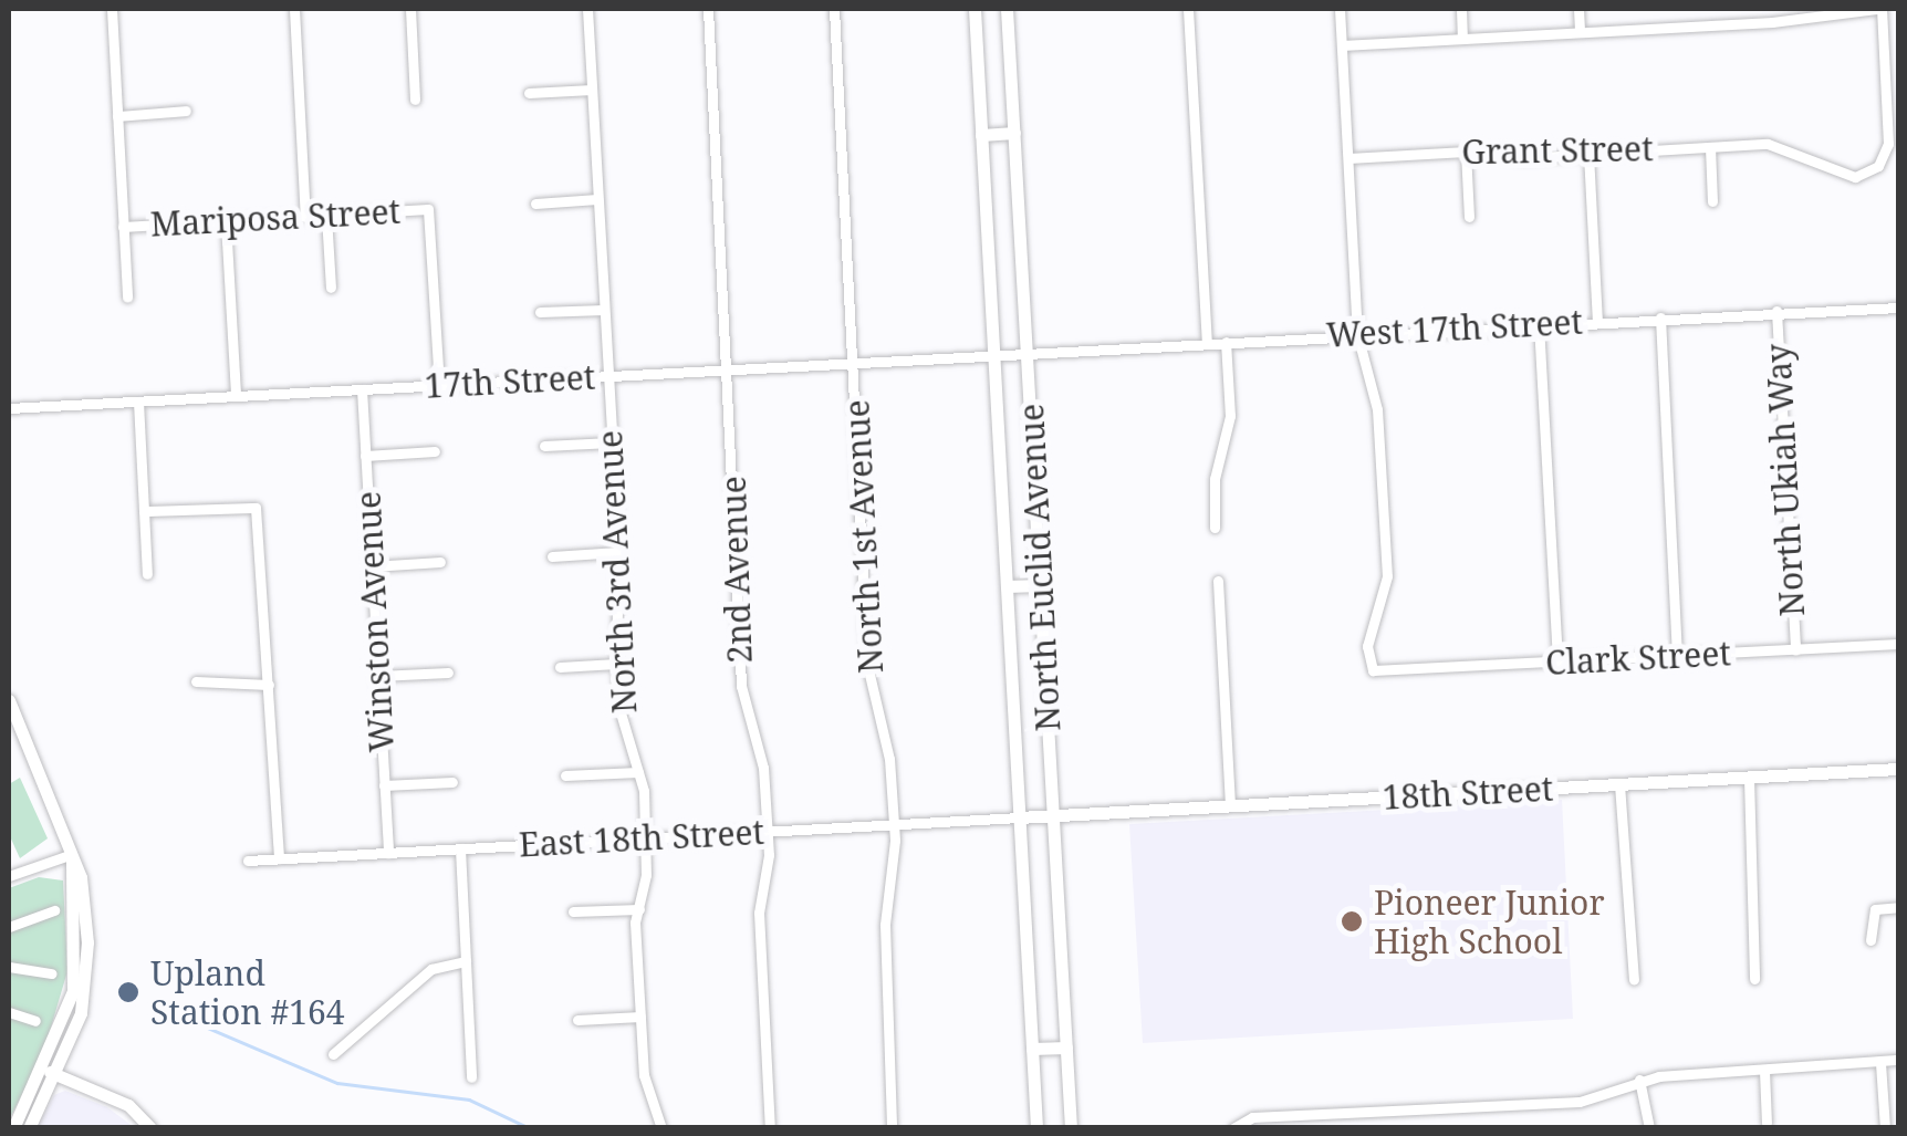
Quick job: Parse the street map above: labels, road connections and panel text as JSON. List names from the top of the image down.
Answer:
{
  "streets": {
    "main road": ["North Euclid Avenue", "18th Street", "East 18th Street"],
    "street": [
      "Grant Street",
      "Mariposa Street",
      "West 17th Street",
      "17th Street",
      "North Ukiah Way",
      "North 1st Avenue",
      "2nd Avenue",
      "North 3rd Avenue",
      "Winston Avenue",
      "Clark Street"
    ]
  },
  "crossings": [
    ["Mariposa Street", "17th Street"],
    ["West 17th Street", "17th Street"],
    ["West 17th Street", "North Ukiah Way"],
    ["West 17th Street", "North Euclid Avenue"],
    ["West 17th Street", "Clark Street"],
    ["17th Street", "North 1st Avenue"],
    ["17th Street", "North Euclid Avenue"],
    ["17th Street", "2nd Avenue"],
    ["17th Street", "North 3rd Avenue"],
    ["17th Street", "Winston Avenue"],
    ["North Ukiah Way", "Clark Street"],
    ["North 1st Avenue", "East 18th Street"],
    ["North Euclid Avenue", "18th Street"],
    ["North Euclid Avenue", "East 18th Street"],
    ["2nd Avenue", "East 18th Street"],
    ["North 3rd Avenue", "East 18th Street"],
    ["Winston Avenue", "East 18th Street"],
    ["18th Street", "East 18th Street"]
  ],
  "places": ["Pioneer Junior High School", "Upland Station #164"]
}
